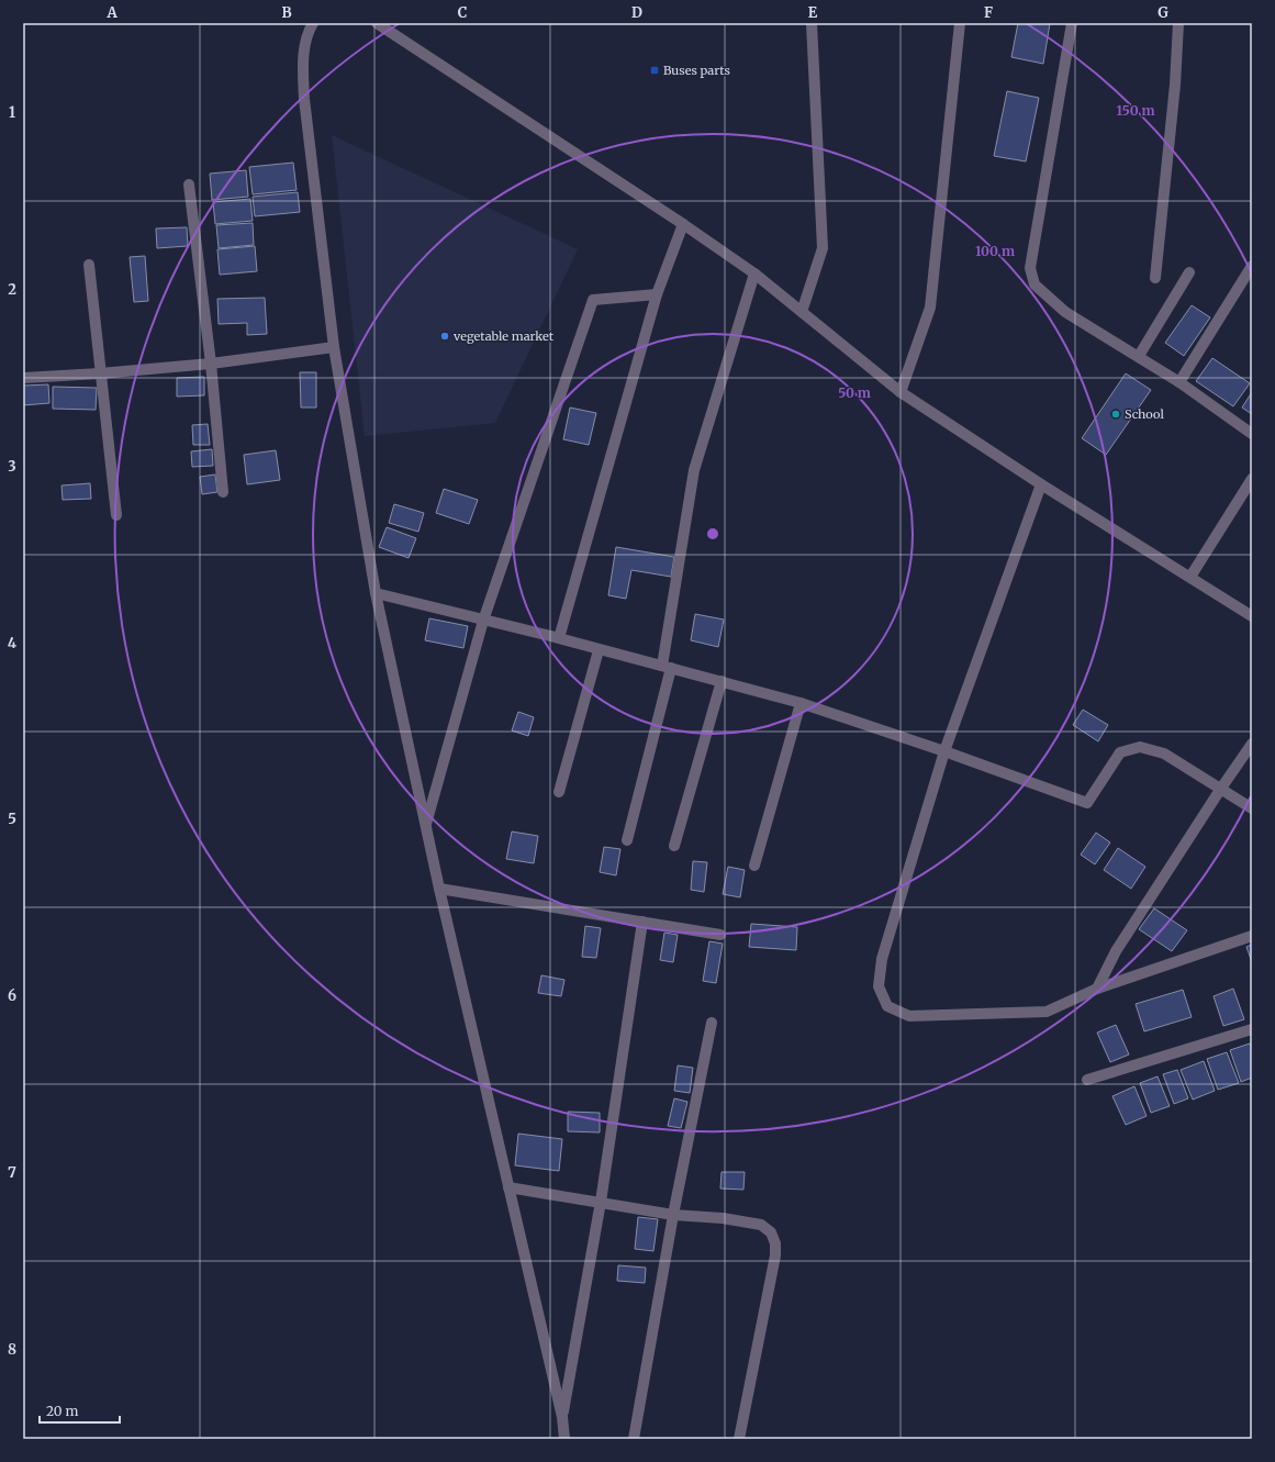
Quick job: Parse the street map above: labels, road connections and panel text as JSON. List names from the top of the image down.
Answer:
{
  "places": {
    "transit": ["Buses parts"],
    "other": ["vegetable market", "School"]
  },
  "scale_bar": "20 m",
  "grid": {
    "columns": [
      "A",
      "B",
      "C",
      "D",
      "E",
      "F",
      "G"
    ],
    "rows": [
      "1",
      "2",
      "3",
      "4",
      "5",
      "6",
      "7",
      "8"
    ]
  },
  "rings": ["150 m", "100 m", "50 m"]
}
